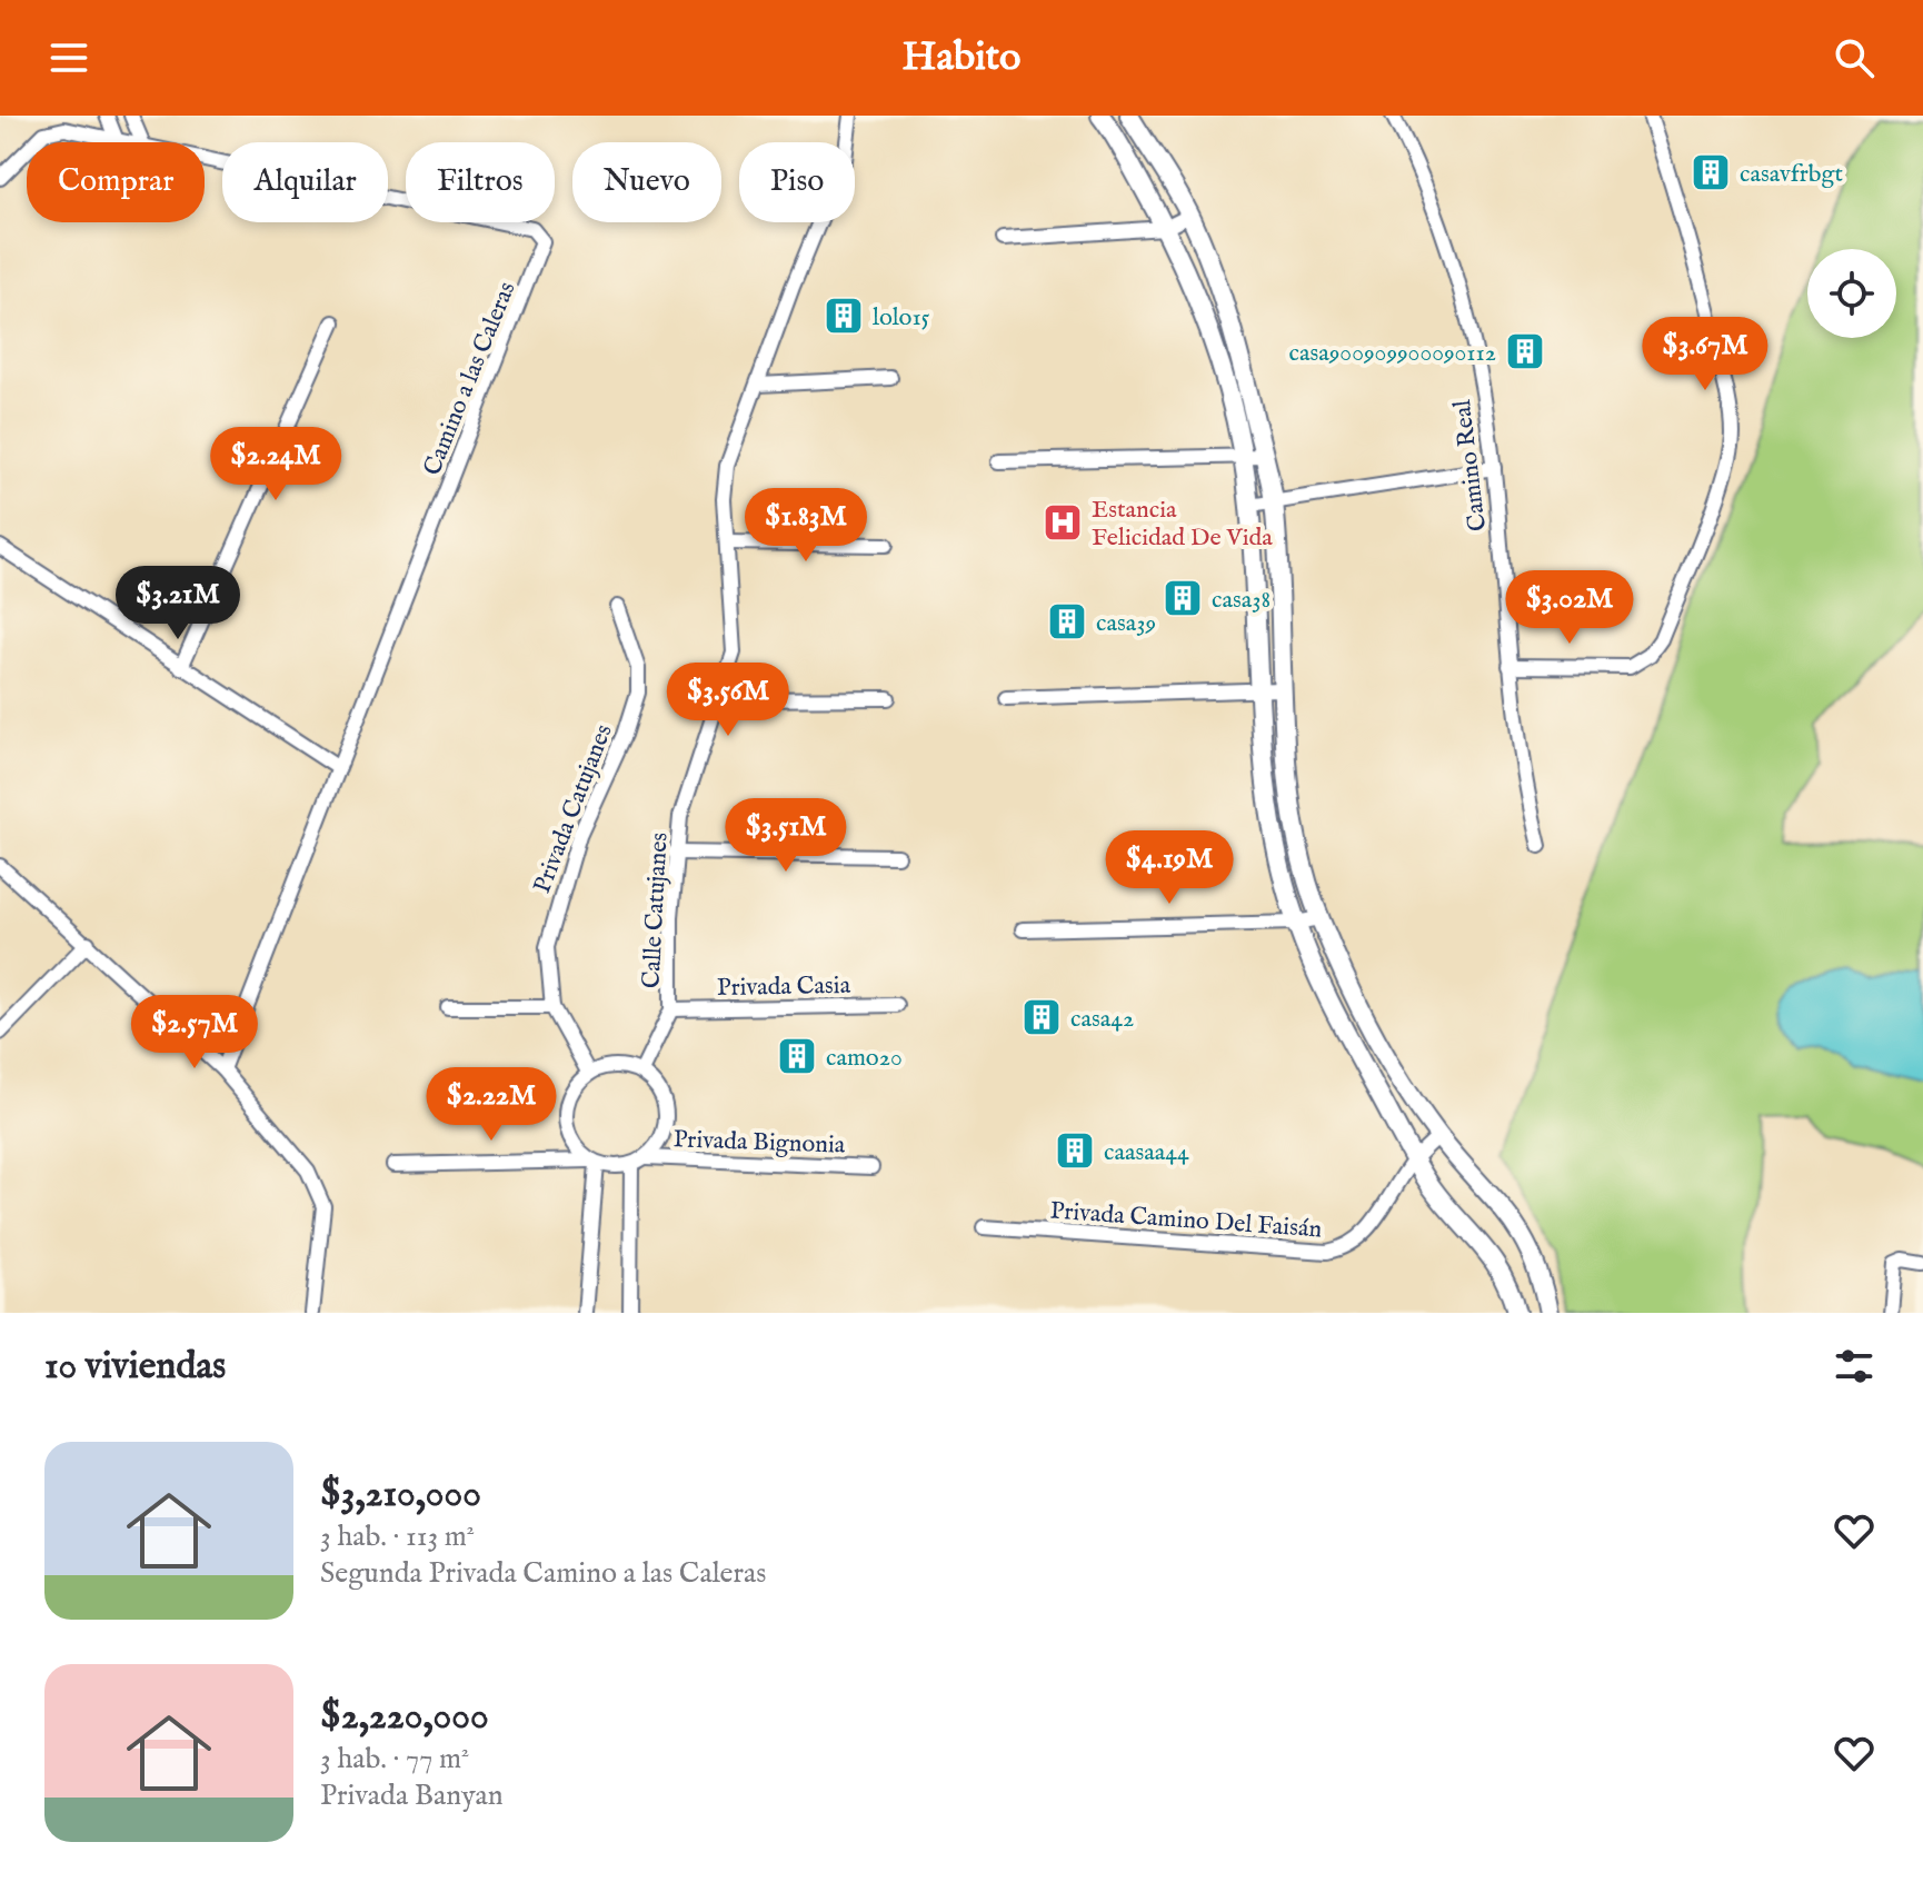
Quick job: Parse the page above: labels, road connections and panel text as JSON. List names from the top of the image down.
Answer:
{
  "streets": {
    "street": [
      "Camino a las Caleras",
      "Camino Real",
      "Privada Catujanes",
      "Calle Catujanes",
      "Privada Casia",
      "Privada Bignonia",
      "Privada Camino Del Faisán"
    ]
  },
  "crossings": [
    ["Privada Catujanes", "Calle Catujanes"],
    ["Privada Catujanes", "Privada Bignonia"],
    ["Calle Catujanes", "Privada Casia"],
    ["Calle Catujanes", "Privada Bignonia"]
  ],
  "places": {
    "building": [
      "casavfrbgt",
      "lolo15",
      "casa900909900090112",
      "casa38",
      "casa39",
      "casa42",
      "camo20",
      "caasaa44"
    ],
    "hospital": ["Estancia Felicidad De Vida"]
  },
  "page": {
    "header": "Habito",
    "chip": [
      "Comprar",
      "Alquilar",
      "Filtros",
      "Nuevo",
      "Piso"
    ],
    "price": [
      "$3.67M",
      "$2.24M",
      "$1.83M",
      "$3.21M",
      "$3.02M",
      "$3.56M",
      "$3.51M",
      "$4.19M",
      "$2.57M",
      "$2.22M"
    ],
    "heading": "10 viviendas",
    "list": [
      {
        "name": "$3,210,000",
        "note": "3 hab. · 113 m² · Segunda Privada Camino a las Caleras"
      },
      {
        "name": "$2,220,000",
        "note": "3 hab. · 77 m² · Privada Banyan"
      }
    ]
  }
}
